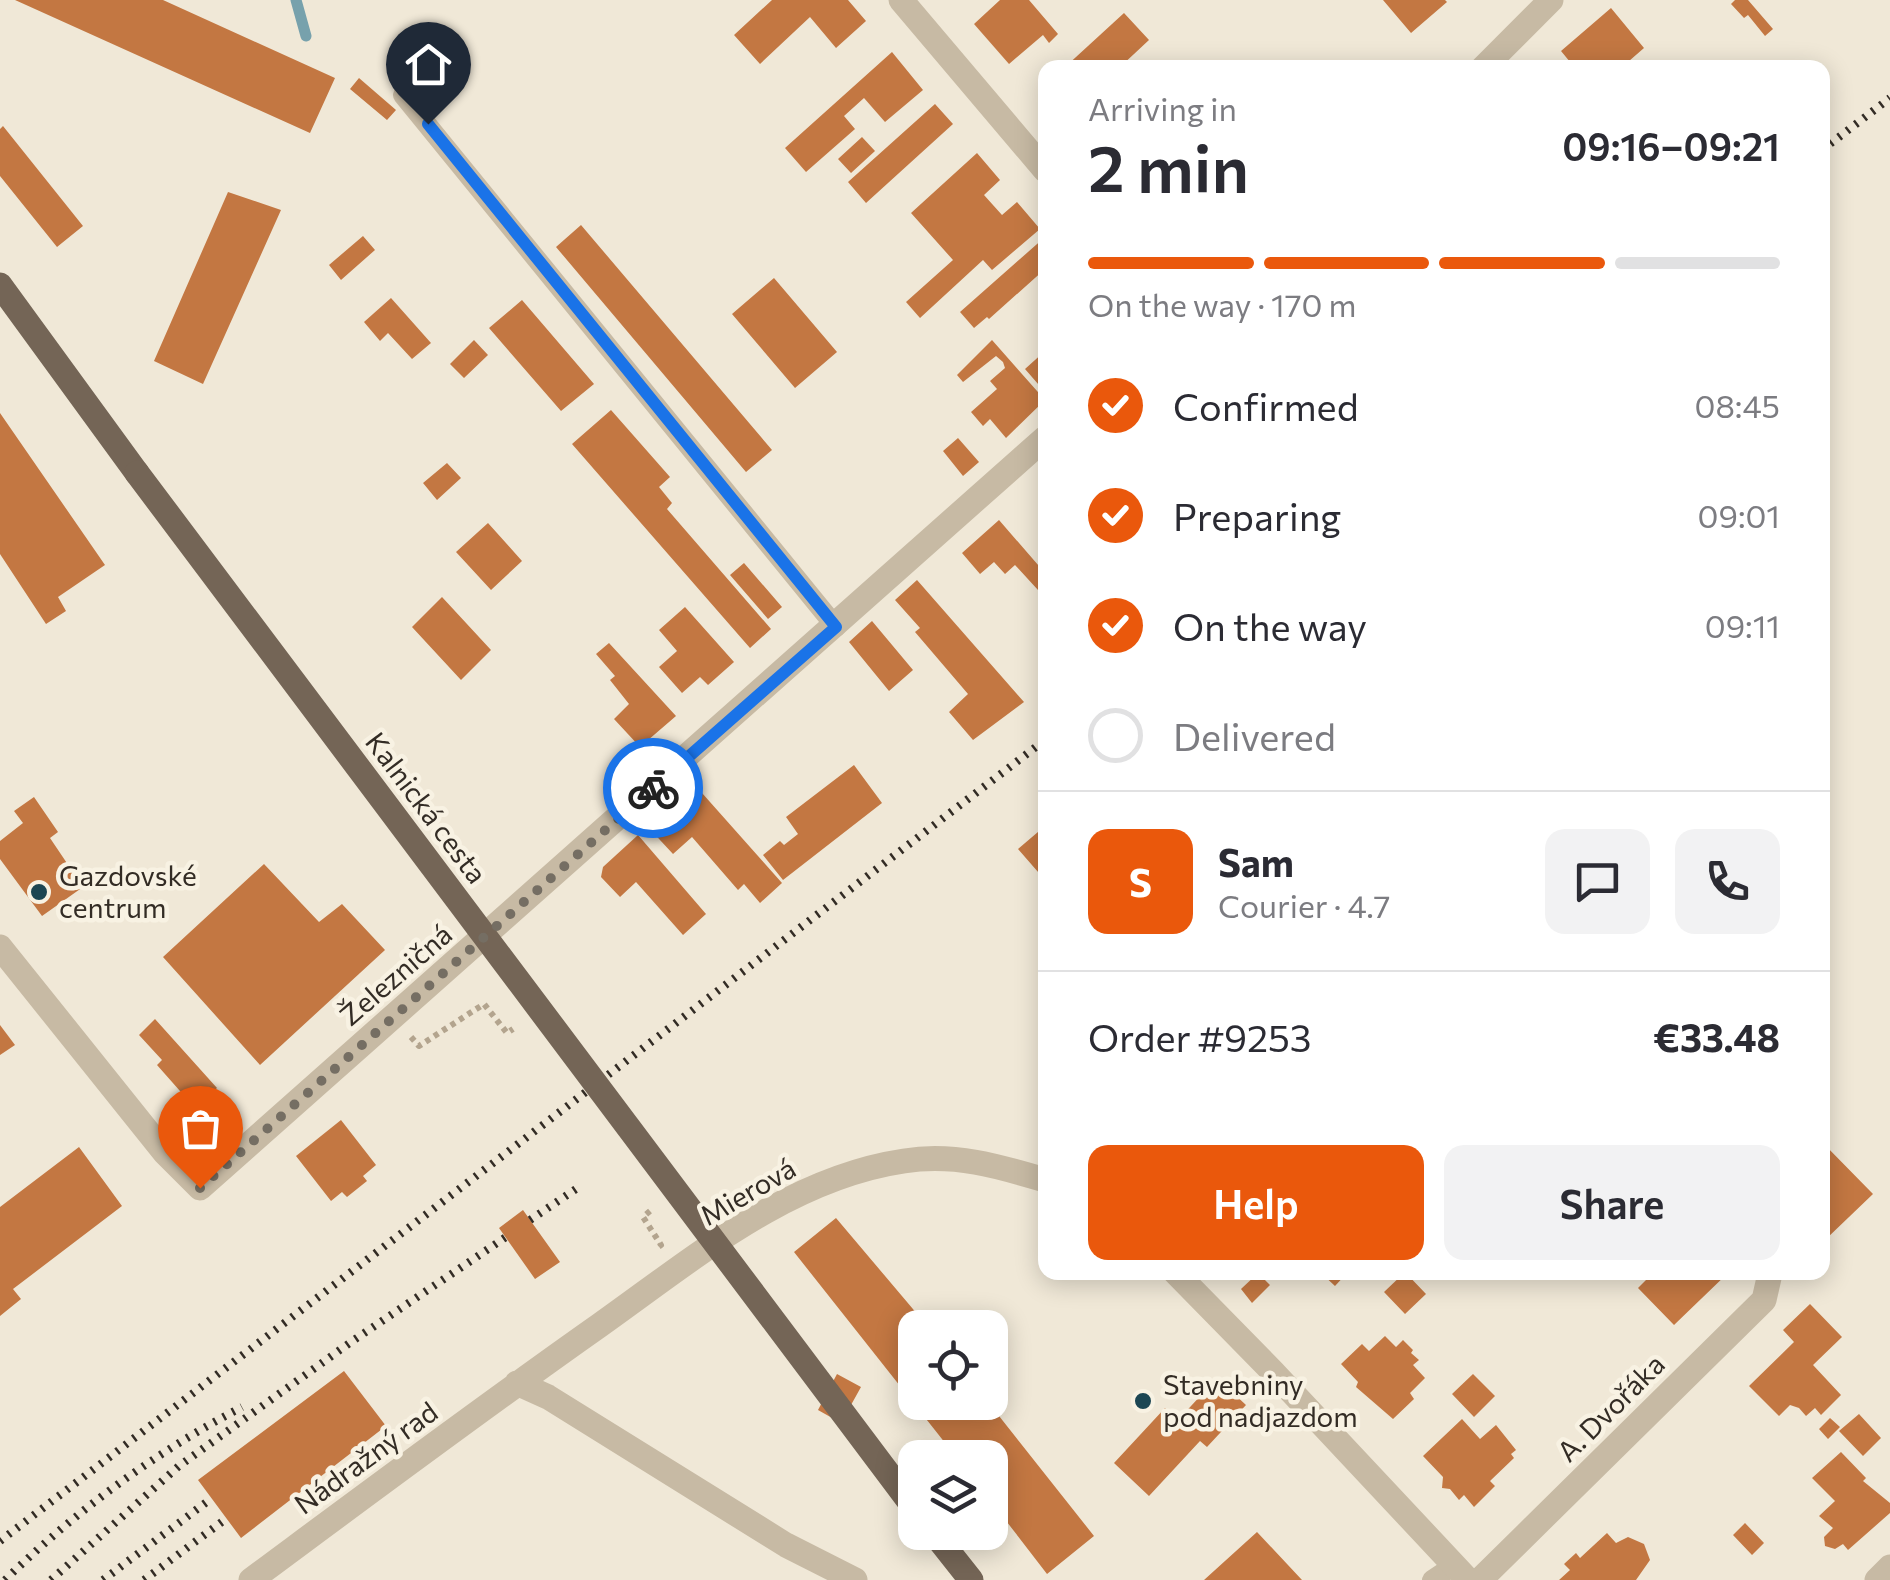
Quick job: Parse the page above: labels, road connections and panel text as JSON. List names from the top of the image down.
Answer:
{
  "streets": {
    "main road": ["Kalnická cesta"],
    "street": [
      "Železničná",
      "Mierová",
      "A. Dvořáka",
      "Nádražný rad"
    ]
  },
  "crossings": [
    ["Mierová", "Nádražný rad"]
  ],
  "places": ["Gazdovské centrum", "Stavebniny pod nadjazdom"],
  "page": {
    "heading": ["2 min", "Arriving in", "09:16–09:21"],
    "panel": [
      "Sam",
      "Courier · 4.7",
      "Order #9253",
      "€33.48"
    ],
    "bar": "On the way · 170 m",
    "list": [
      ["Confirmed", "08:45"],
      ["Preparing", "09:01"],
      ["On the way", "09:11"],
      "Delivered"
    ],
    "round": "S",
    "buttons": ["Help", "Share"]
  }
}
